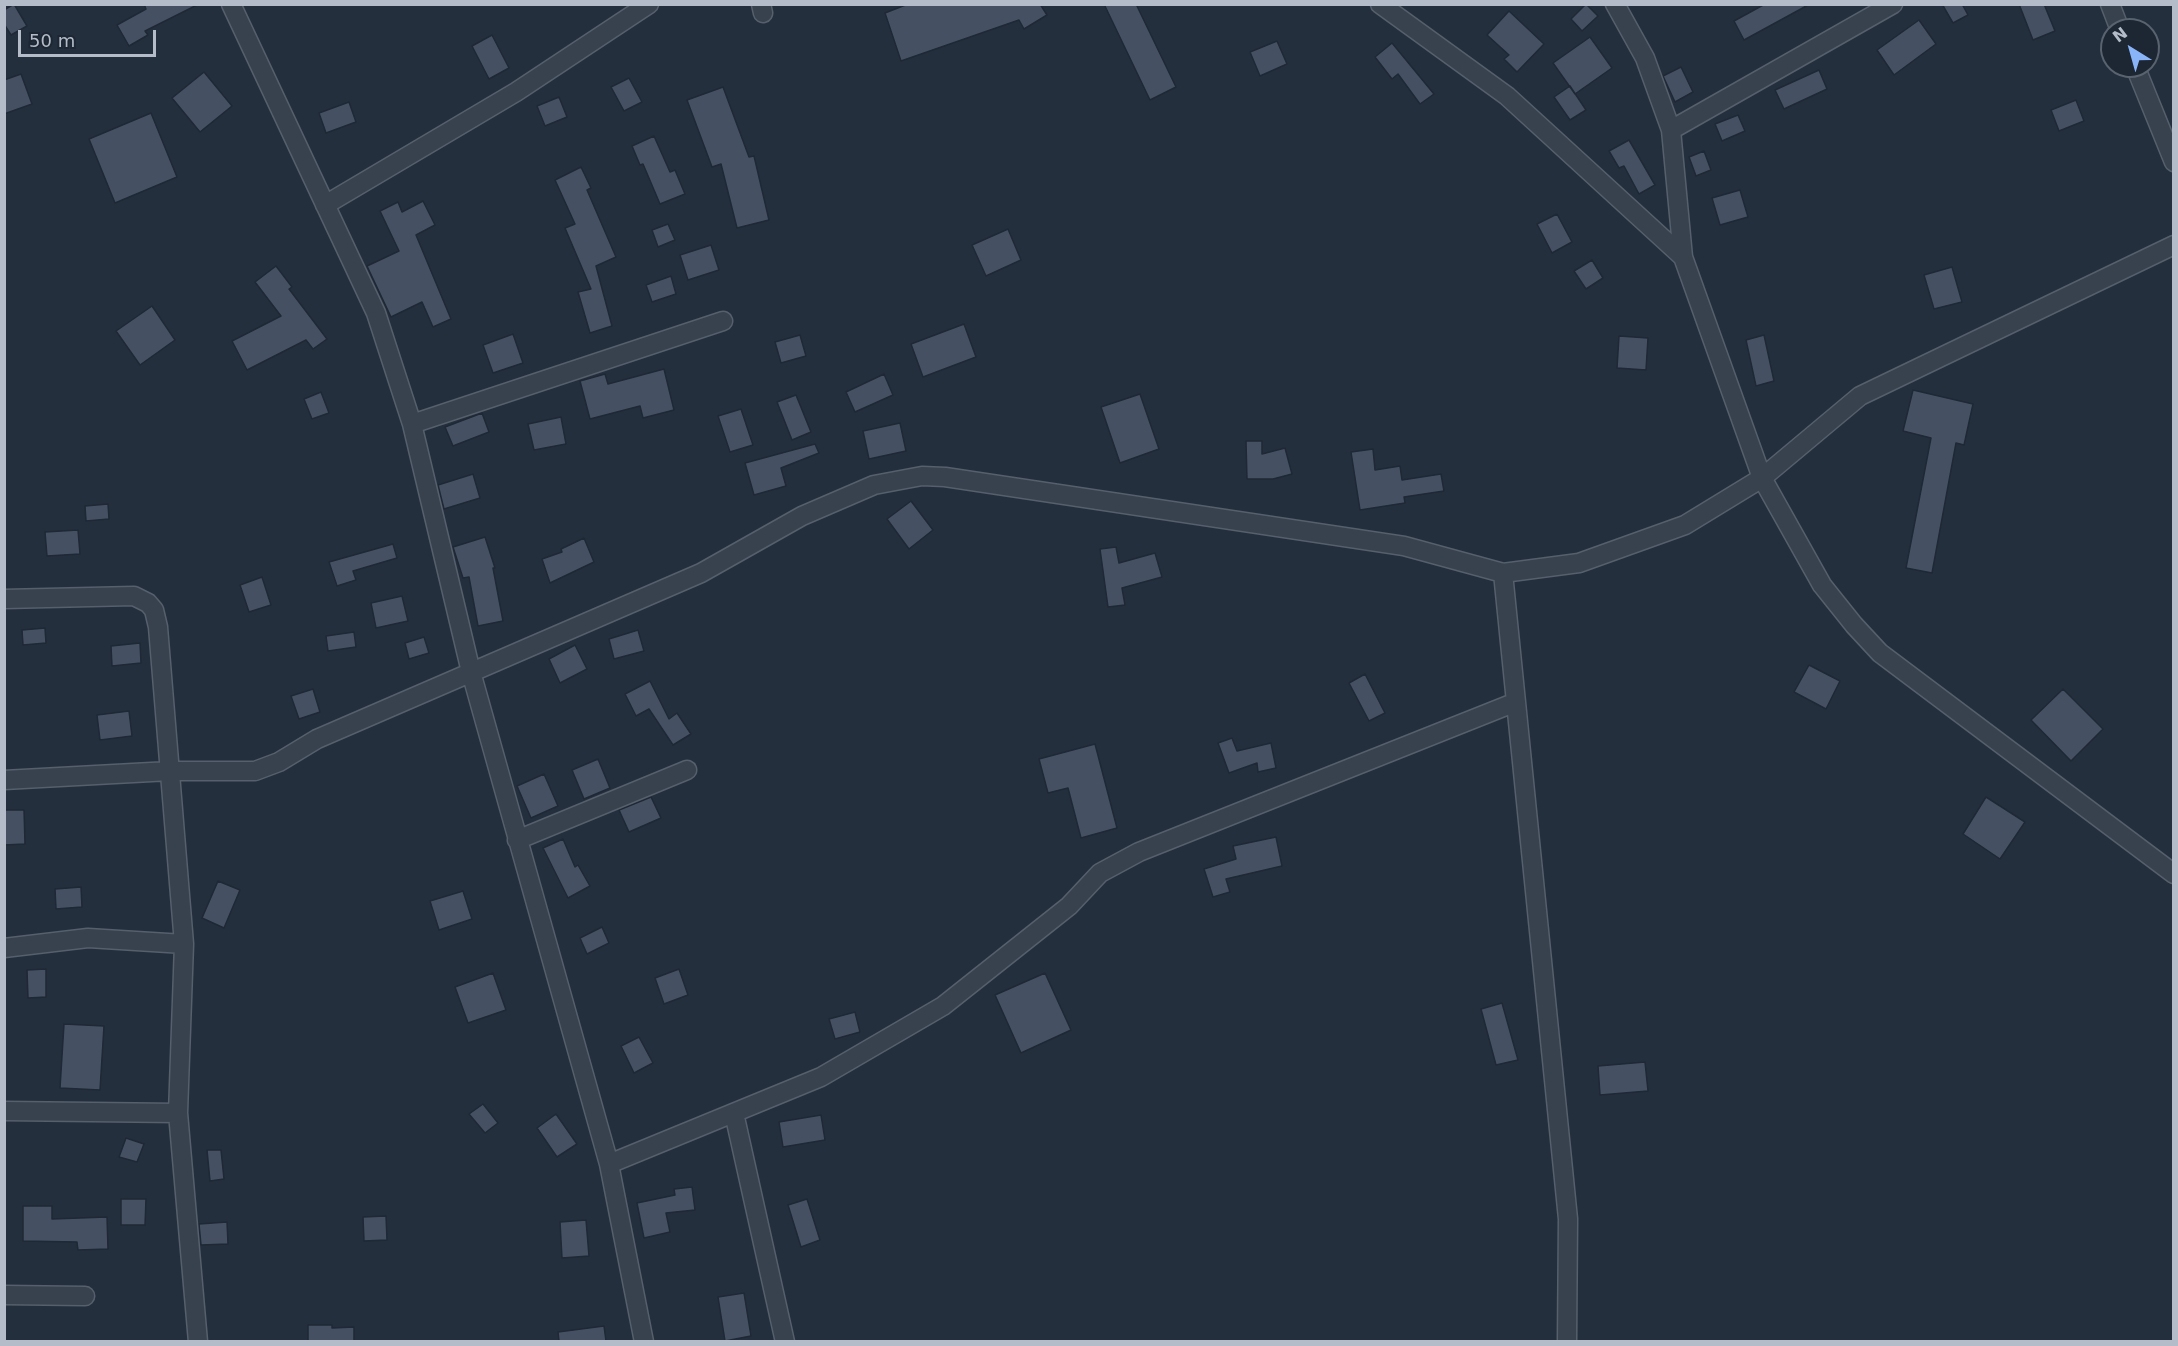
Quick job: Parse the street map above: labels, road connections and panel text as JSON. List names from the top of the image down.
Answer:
{
  "scale_bar": "50 m",
  "north": "top left"
}
